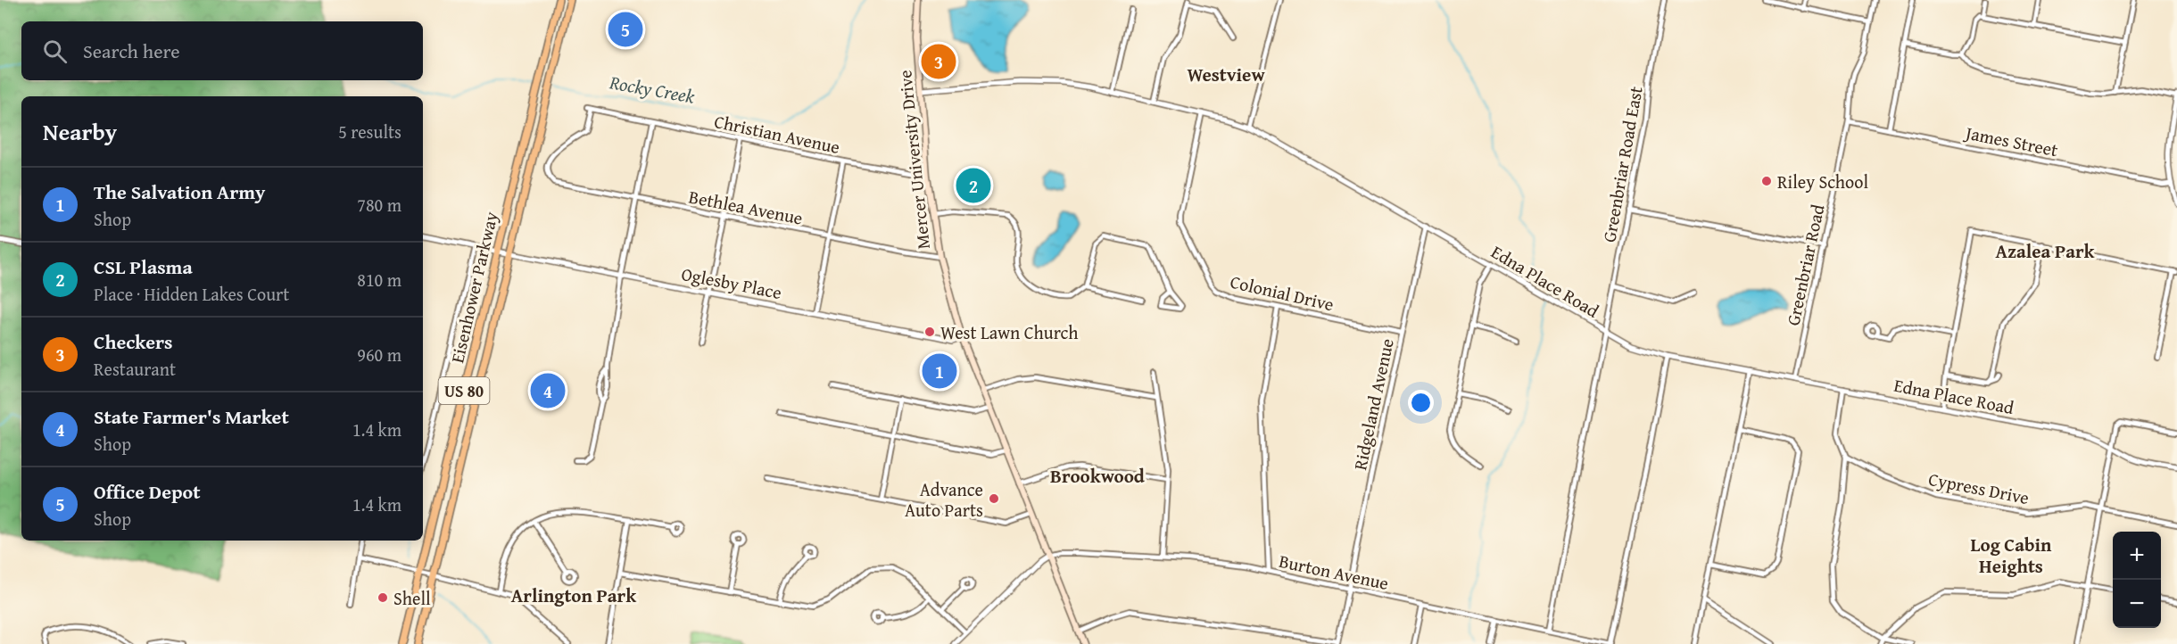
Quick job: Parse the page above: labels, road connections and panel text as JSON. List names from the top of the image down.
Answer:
{
  "streets": {
    "main road": ["Mercer University Drive", "Eisenhower Parkway", "US 80"],
    "street": [
      "Christian Avenue",
      "James Street",
      "Greenbriar Road East",
      "Bethlea Avenue",
      "Greenbriar Road",
      "Edna Place Road",
      "Oglesby Place",
      "Colonial Drive",
      "Ridgeland Avenue",
      "Cypress Drive",
      "Burton Avenue"
    ]
  },
  "crossings": [
    ["Christian Avenue", "Mercer University Drive"],
    ["Christian Avenue", "Bethlea Avenue"],
    ["James Street", "Greenbriar Road"],
    ["Mercer University Drive", "Bethlea Avenue"],
    ["Mercer University Drive", "Edna Place Road"],
    ["Mercer University Drive", "Oglesby Place"],
    ["Mercer University Drive", "Burton Avenue"],
    ["Greenbriar Road East", "Edna Place Road"],
    ["Greenbriar Road East", "Burton Avenue"],
    ["Greenbriar Road", "Edna Place Road"],
    ["Edna Place Road", "Colonial Drive"],
    ["Edna Place Road", "Ridgeland Avenue"],
    ["Oglesby Place", "Eisenhower Parkway"],
    ["Colonial Drive", "Ridgeland Avenue"],
    ["Ridgeland Avenue", "Burton Avenue"]
  ],
  "districts": [
    "Westview",
    "Azalea Park",
    "Brookwood",
    "Log Cabin Heights",
    "Arlington Park"
  ],
  "water": ["Rocky Creek"],
  "places": [
    "Riley School",
    "West Lawn Church",
    "Advance Auto Parts",
    "Shell"
  ],
  "page": {
    "pins": [
      "5",
      "3",
      "2",
      "1",
      "4"
    ],
    "search": "Search here",
    "heading": ["Nearby", "5 results"],
    "list": [
      {
        "mark": "1",
        "name": "The Salvation Army",
        "note": "Shop",
        "value": "780 m"
      },
      {
        "mark": "2",
        "name": "CSL Plasma",
        "note": "Place · Hidden Lakes Court",
        "value": "810 m"
      },
      {
        "mark": "3",
        "name": "Checkers",
        "note": "Restaurant",
        "value": "960 m"
      },
      {
        "mark": "4",
        "name": "State Farmer's Market",
        "note": "Shop",
        "value": "1.4 km"
      },
      {
        "mark": "5",
        "name": "Office Depot",
        "note": "Shop",
        "value": "1.4 km"
      }
    ],
    "map_buttons": ["+", "−"]
  }
}
